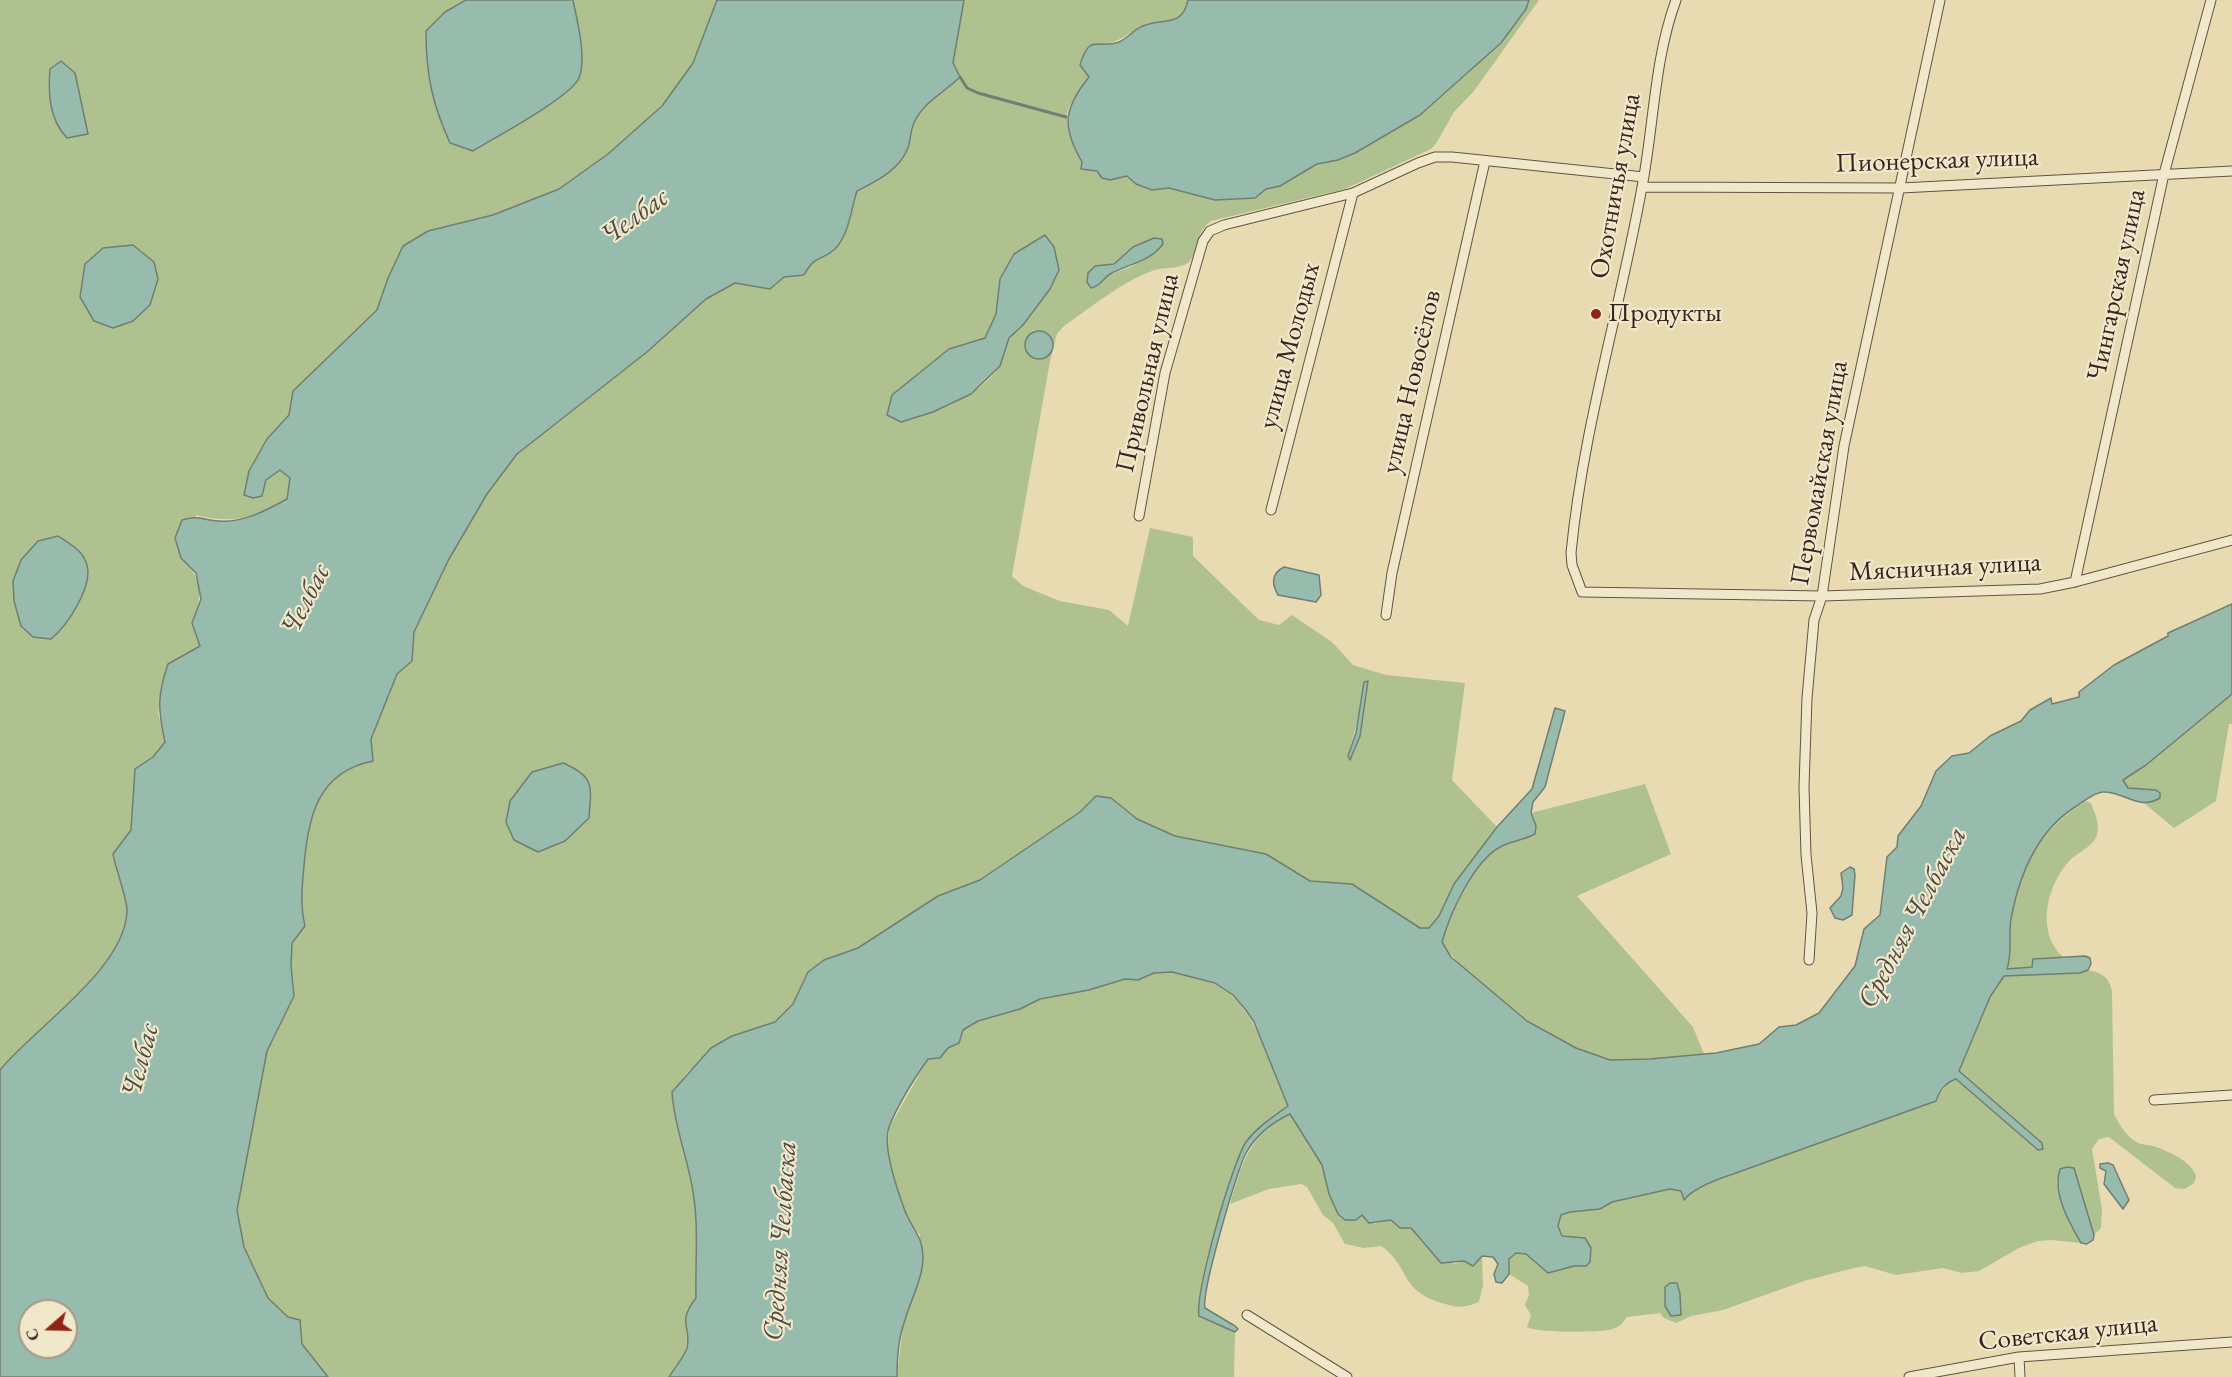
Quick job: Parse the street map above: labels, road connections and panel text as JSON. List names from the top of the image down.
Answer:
{
  "streets": {
    "street": [
      "Пионерская улица",
      "Охотничья улица",
      "Чингарская улица",
      "улица Молодых",
      "Привольная улица",
      "улица Новосёлов",
      "Первомайская улица",
      "Мясничная улица",
      "Советская улица"
    ]
  },
  "crossings": [
    ["Пионерская улица", "Охотничья улица"],
    ["Пионерская улица", "Чингарская улица"],
    ["Пионерская улица", "улица Молодых"],
    ["Пионерская улица", "Привольная улица"],
    ["Пионерская улица", "улица Новосёлов"],
    ["Пионерская улица", "Первомайская улица"],
    ["Охотничья улица", "Мясничная улица"],
    ["Чингарская улица", "Мясничная улица"],
    ["Первомайская улица", "Мясничная улица"]
  ],
  "water": ["Челбас", "Средняя Челбаска"],
  "places": ["Продукты"],
  "north": "left"
}
